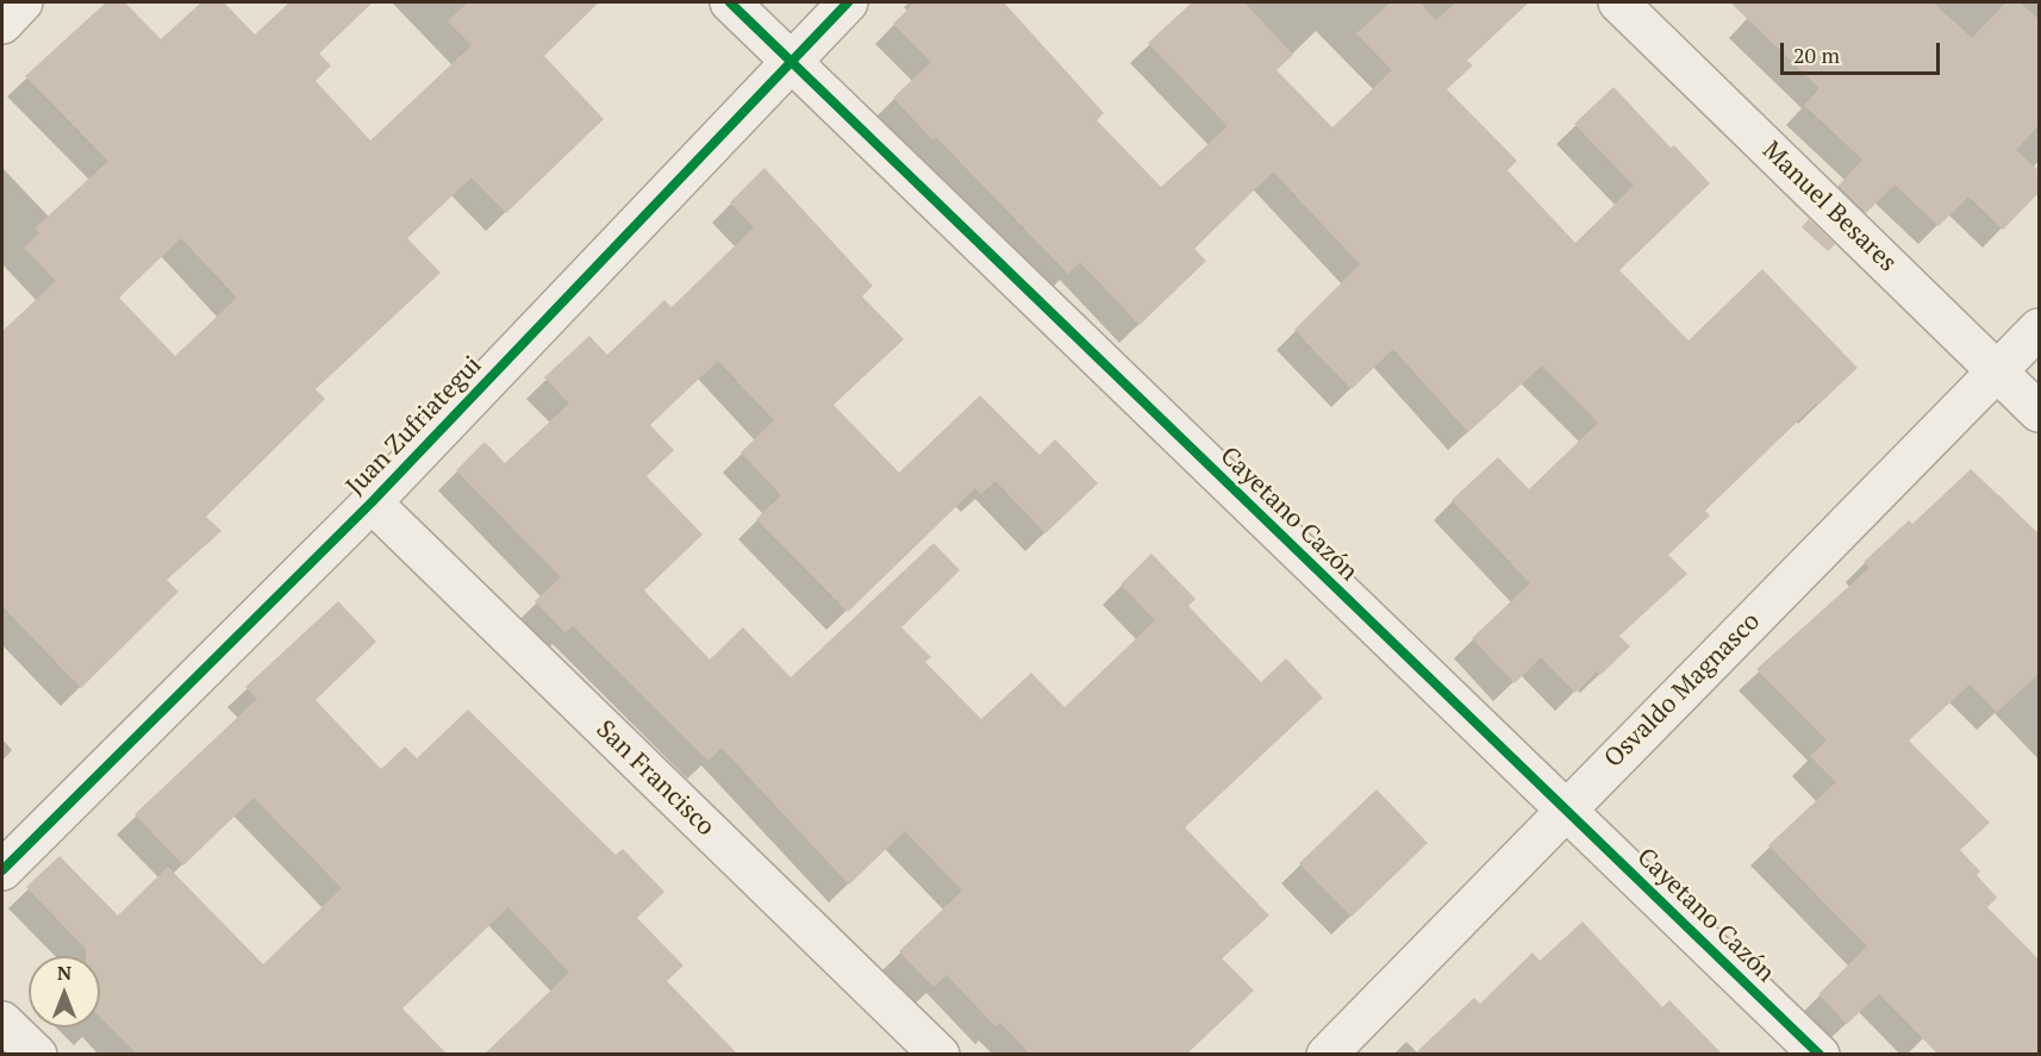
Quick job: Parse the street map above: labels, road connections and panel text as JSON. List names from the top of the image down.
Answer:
{
  "streets": {
    "street": [
      "Manuel Besares",
      "Juan Zufriategui",
      "Cayetano Cazón",
      "Osvaldo Magnasco",
      "San Francisco"
    ]
  },
  "crossings": [
    ["Manuel Besares", "Osvaldo Magnasco"],
    ["Juan Zufriategui", "Cayetano Cazón"],
    ["Juan Zufriategui", "San Francisco"],
    ["Cayetano Cazón", "Osvaldo Magnasco"]
  ],
  "scale_bar": "20 m",
  "north": "top"
}
